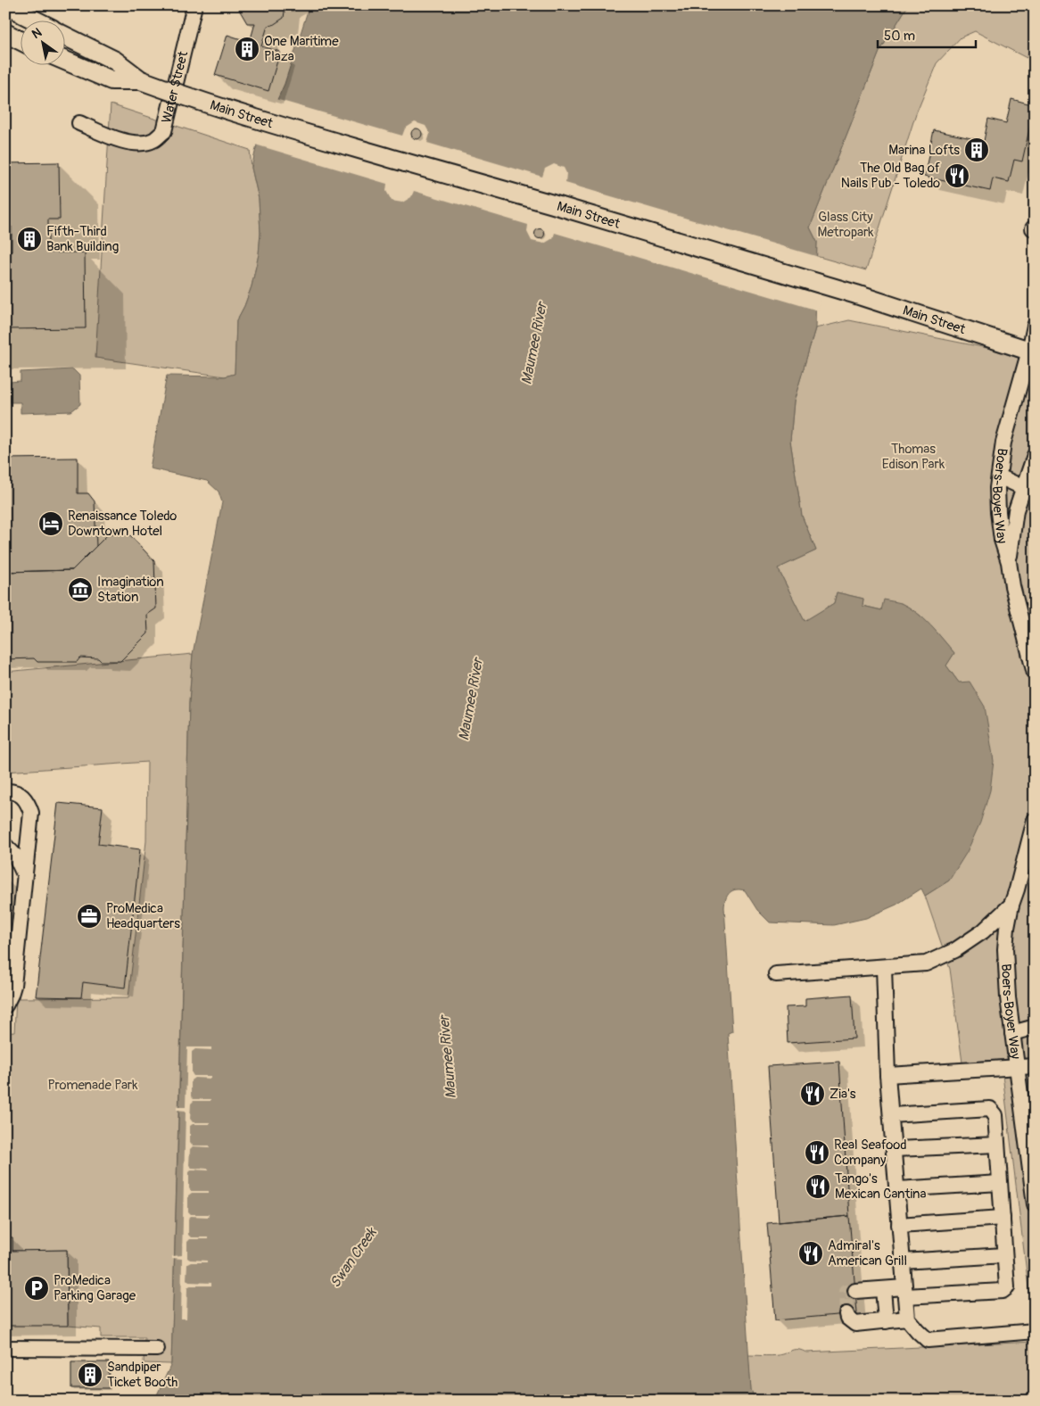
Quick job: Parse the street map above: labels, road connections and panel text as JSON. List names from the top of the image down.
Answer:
{
  "streets": {
    "main road": ["Main Street"],
    "street": ["Water Street", "Boers-Boyer Way"]
  },
  "crossings": [
    ["Main Street", "Boers-Boyer Way"]
  ],
  "water": ["Maumee River", "Swan Creek"],
  "parks": ["Glass City Metropark", "Thomas Edison Park", "Promenade Park"],
  "places": {
    "building": [
      "One Maritime Plaza",
      "Marina Lofts",
      "Fifth-Third Bank Building",
      "Sandpiper Ticket Booth"
    ],
    "restaurant": [
      "The Old Bag of Nails Pub - Toledo",
      "Zia's",
      "Real Seafood Company",
      "Tango's Mexican Cantina",
      "Admiral's American Grill"
    ],
    "hotel": ["Renaissance Toledo Downtown Hotel"],
    "museum": ["Imagination Station"],
    "office": ["ProMedica Headquarters"],
    "parking": ["ProMedica Parking Garage"]
  },
  "scale_bar": "50 m",
  "north": "top left"
}
